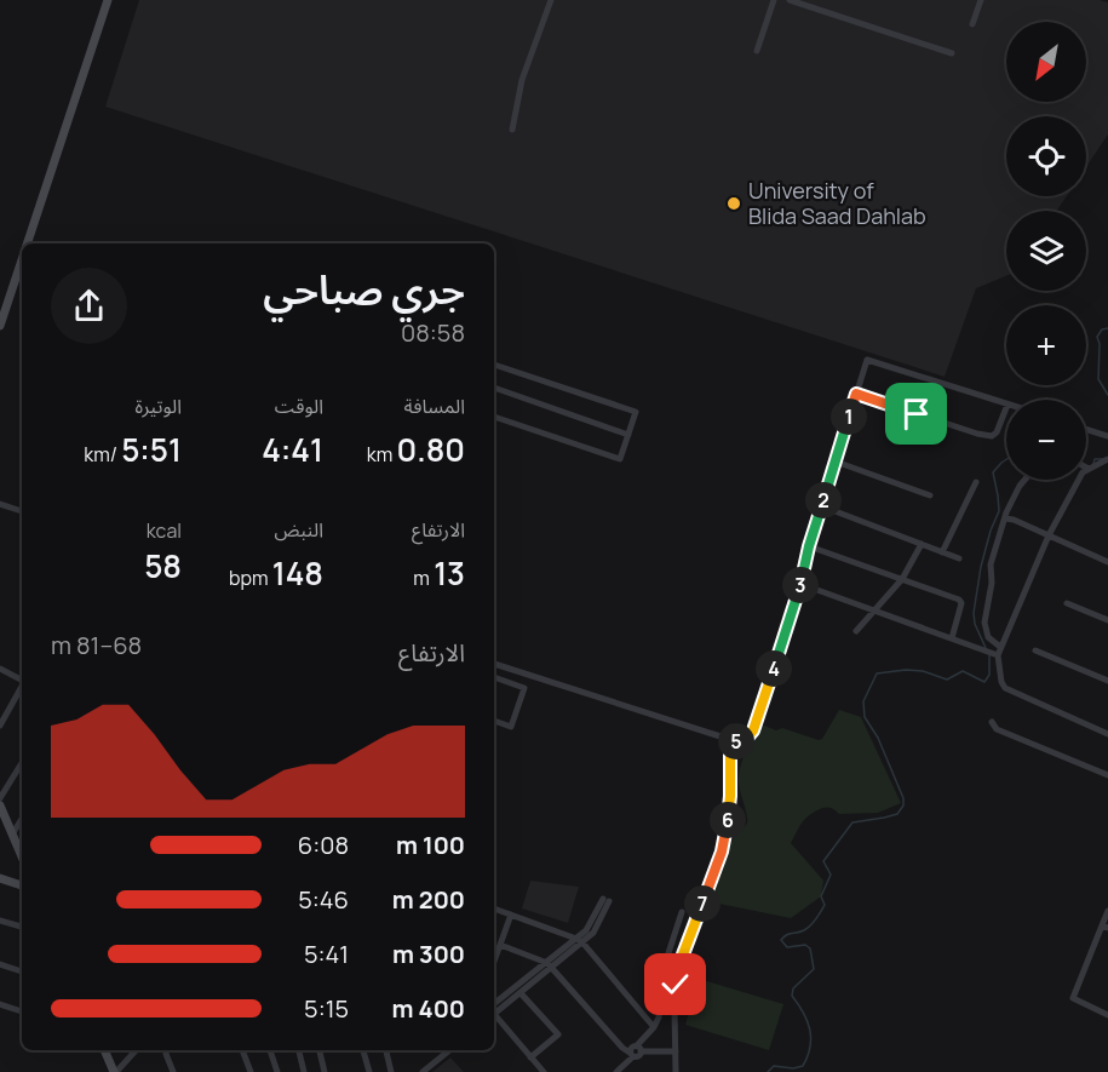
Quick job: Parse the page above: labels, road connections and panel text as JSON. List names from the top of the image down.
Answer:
{
  "places": ["University of Blida Saad Dahlab"],
  "north": "bottom left",
  "page": {
    "map_buttons": ["+", "−"],
    "heading": ["جري صباحي", "08:58"],
    "stats": [
      ["المسافة", "0.80 km"],
      ["الوقت", "4:41"],
      ["الوتيرة", "5:51 /km"],
      ["الارتفاع", "13 m"],
      ["النبض", "148 bpm"],
      ["kcal", "58"]
    ],
    "pins": [
      "1",
      "2",
      "3",
      "4",
      "5",
      "6",
      "7"
    ],
    "chart": ["الارتفاع", "68–81 m"],
    "list": [
      {
        "name": "100 m",
        "note": "6:08"
      },
      {
        "name": "200 m",
        "note": "5:46"
      },
      {
        "name": "300 m",
        "note": "5:41"
      },
      {
        "name": "400 m",
        "note": "5:15"
      }
    ]
  }
}
